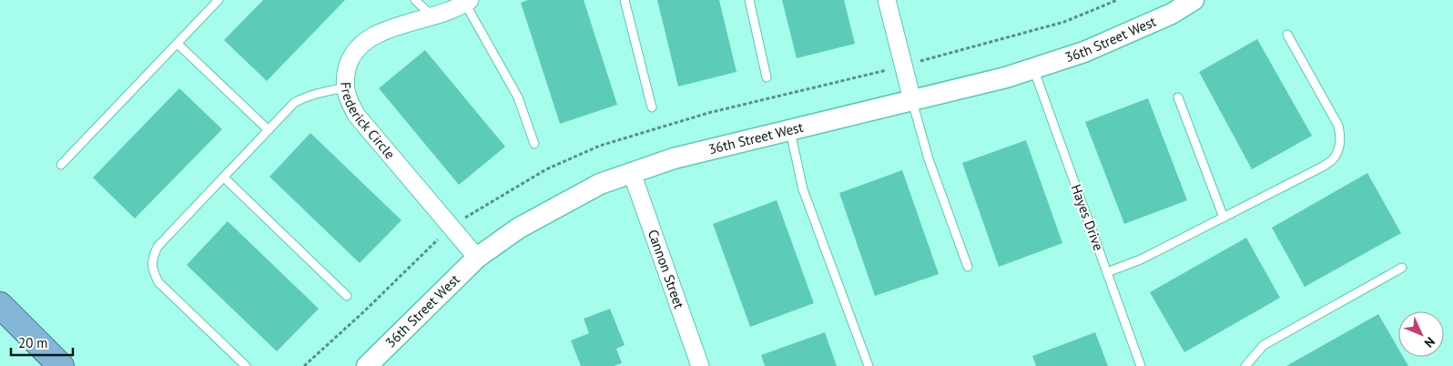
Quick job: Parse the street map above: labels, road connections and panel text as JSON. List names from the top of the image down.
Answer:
{
  "streets": {
    "street": ["36th Street West", "Frederick Circle", "Cannon Street"],
    "lane": ["Hayes Drive"]
  },
  "crossings": [
    ["36th Street West", "Frederick Circle"],
    ["36th Street West", "Hayes Drive"],
    ["36th Street West", "Cannon Street"]
  ],
  "scale_bar": "20 m",
  "north": "bottom right"
}
